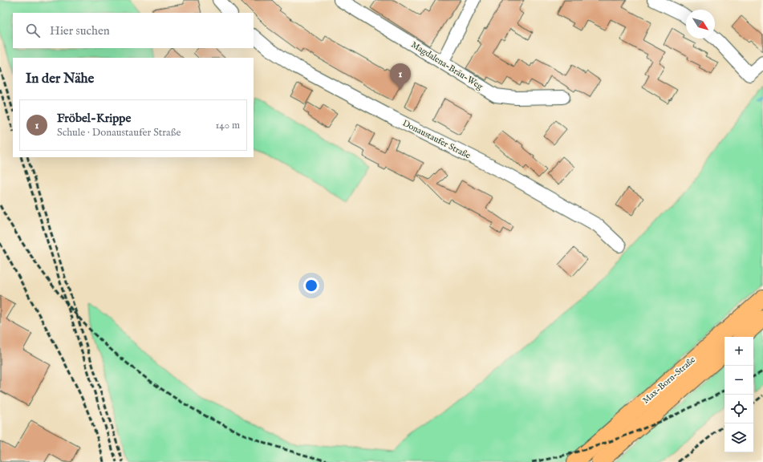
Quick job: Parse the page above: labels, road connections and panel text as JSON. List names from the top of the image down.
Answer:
{
  "streets": {
    "main road": ["Max-Born-Straße"],
    "street": ["Magdalena-Bräu-Weg", "Donaustaufer Straße"]
  },
  "north": "bottom right",
  "page": {
    "search": "Hier suchen",
    "heading": "In der Nähe",
    "pins": "1",
    "list": [
      {
        "mark": "1",
        "name": "Fröbel-Krippe",
        "note": "Schule · Donaustaufer Straße",
        "value": "140 m"
      }
    ],
    "map_buttons": ["+", "−"]
  }
}
